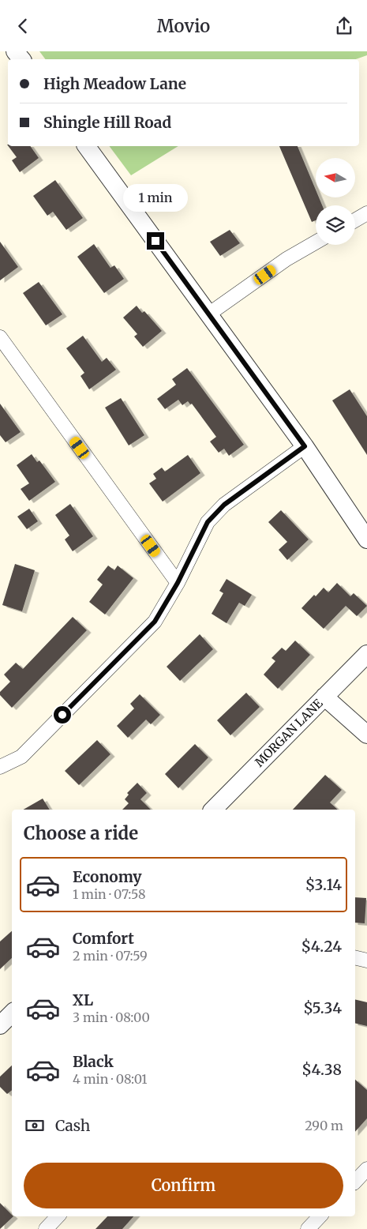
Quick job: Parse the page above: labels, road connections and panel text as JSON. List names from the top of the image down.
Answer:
{
  "streets": {
    "street": ["MORGAN LANE"]
  },
  "north": "left",
  "page": {
    "header": "Movio",
    "banner": ["High Meadow Lane", "Shingle Hill Road"],
    "bubble": "1 min",
    "heading": "Choose a ride",
    "list": [
      {
        "name": "Economy",
        "note": "1 min · 07:58",
        "value": "$3.14"
      },
      {
        "name": "Comfort",
        "note": "2 min · 07:59",
        "value": "$4.24"
      },
      {
        "name": "XL",
        "note": "3 min · 08:00",
        "value": "$5.34"
      },
      {
        "name": "Black",
        "note": "4 min · 08:01",
        "value": "$4.38"
      }
    ],
    "pay": ["Cash", "290 m"],
    "buttons": "Confirm"
  }
}
